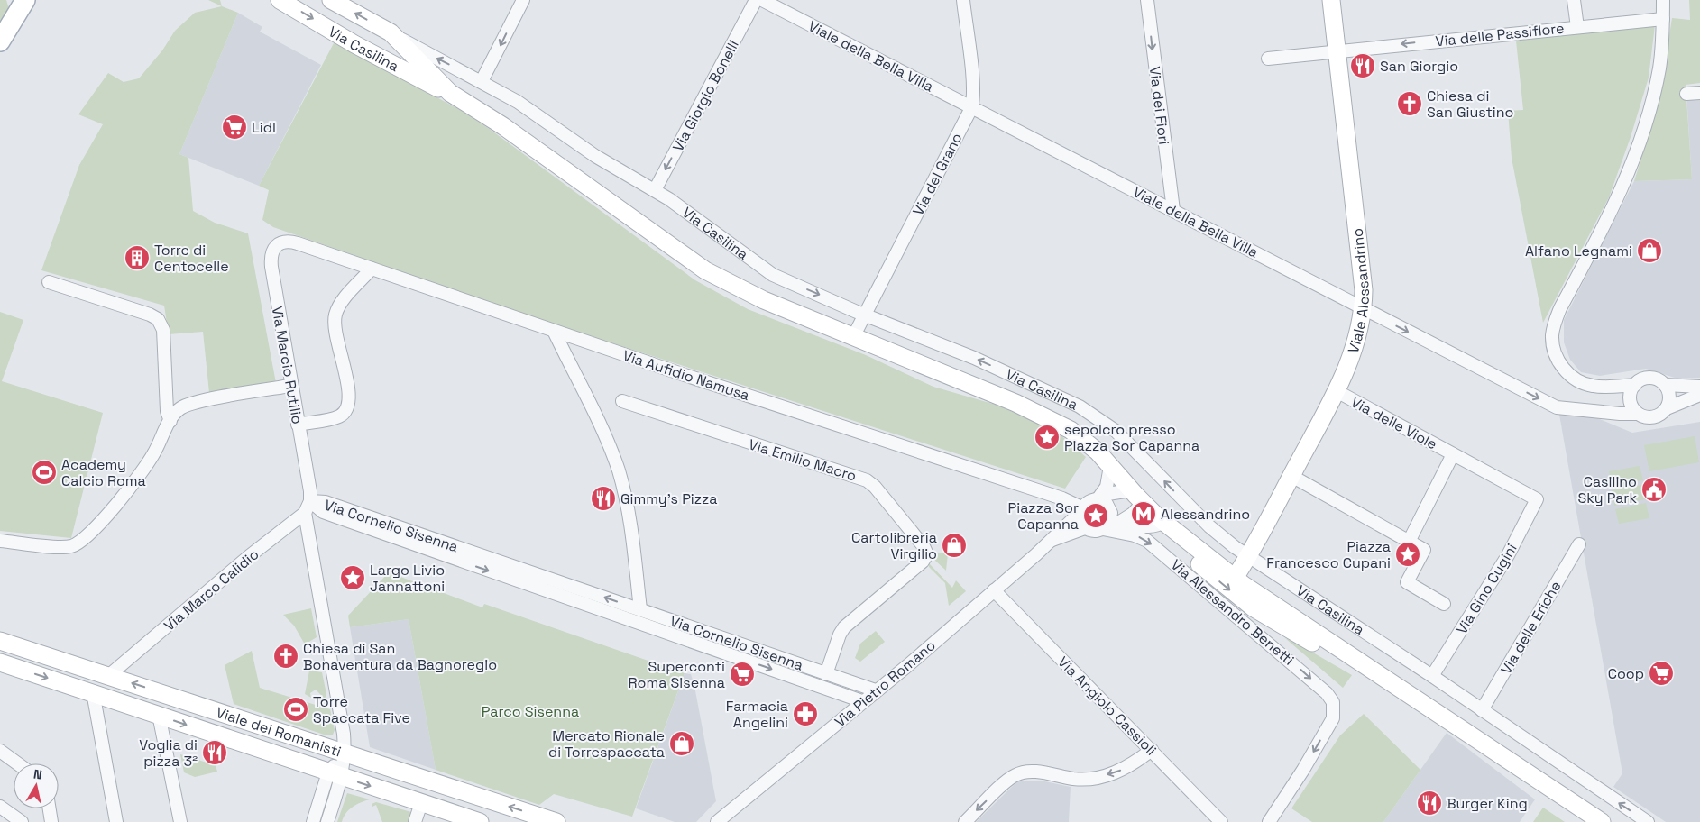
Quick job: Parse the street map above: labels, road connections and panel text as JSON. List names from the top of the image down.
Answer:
{
  "streets": {
    "main road": ["Via Casilina", "Viale Alessandrino", "Viale dei Romanisti"],
    "street": [
      "Via delle Passiflore",
      "Viale della Bella Villa",
      "Via Giorgio Bonelli",
      "Via dei Fiori",
      "Via del Grano",
      "Via Marcio Rutilio",
      "Via Aufidio Namusa",
      "Via delle Viole",
      "Via Emilio Macro",
      "Via Cornelio Sisenna",
      "Via Gino Cugini",
      "Via Marco Calidio",
      "Via Alessandro Benetti",
      "Via delle Eriche",
      "Via Pietro Romano",
      "Via Angiolo Cassioli"
    ]
  },
  "crossings": [
    ["Via delle Passiflore", "Viale Alessandrino"],
    ["Via Casilina", "Via Giorgio Bonelli"],
    ["Via Casilina", "Via del Grano"],
    ["Via Casilina", "Viale Alessandrino"],
    ["Via Casilina", "Via Gino Cugini"],
    ["Via Casilina", "Via delle Eriche"],
    ["Viale della Bella Villa", "Via dei Fiori"],
    ["Viale della Bella Villa", "Via del Grano"],
    ["Viale della Bella Villa", "Viale Alessandrino"],
    ["Viale Alessandrino", "Via delle Viole"],
    ["Via Marcio Rutilio", "Via Aufidio Namusa"],
    ["Via Marcio Rutilio", "Via Cornelio Sisenna"],
    ["Via Marcio Rutilio", "Via Marco Calidio"],
    ["Via Marcio Rutilio", "Viale dei Romanisti"],
    ["Via Aufidio Namusa", "Via Alessandro Benetti"],
    ["Via Aufidio Namusa", "Via Pietro Romano"],
    ["Via delle Viole", "Via Gino Cugini"],
    ["Via Emilio Macro", "Via Cornelio Sisenna"],
    ["Via Cornelio Sisenna", "Via Marco Calidio"],
    ["Via Cornelio Sisenna", "Via Pietro Romano"],
    ["Via Marco Calidio", "Viale dei Romanisti"],
    ["Via Alessandro Benetti", "Via Pietro Romano"],
    ["Via Pietro Romano", "Via Angiolo Cassioli"]
  ],
  "one_way": ["Via delle Passiflore", "Via Giorgio Bonelli", "Via dei Fiori"],
  "parks": ["Parco Sisenna"],
  "places": {
    "restaurant": [
      "San Giorgio",
      "Gimmy’s Pizza",
      "Voglia di pizza 3²",
      "Burger King"
    ],
    "church": ["Chiesa di San Giustino", "Chiesa di San Bonaventura da Bagnoregio"],
    "supermarket": ["Lidl", "Coop", "Superconti Roma Sisenna"],
    "shop": ["Alfano Legnami", "Cartolibreria Virgilio", "Mercato Rionale di Torrespaccata"],
    "building": ["Torre di Centocelle"],
    "place": [
      "sepolcro presso Piazza Sor Capanna",
      "Piazza Sor Capanna",
      "Piazza Francesco Cupani",
      "Largo Livio Jannattoni"
    ],
    "sports": ["Academy Calcio Roma", "Torre Spaccata Five"],
    "public building": ["Casilino Sky Park"],
    "metro station": ["Alessandrino"],
    "pharmacy": ["Farmacia Angelini"]
  },
  "north": "top"
}
